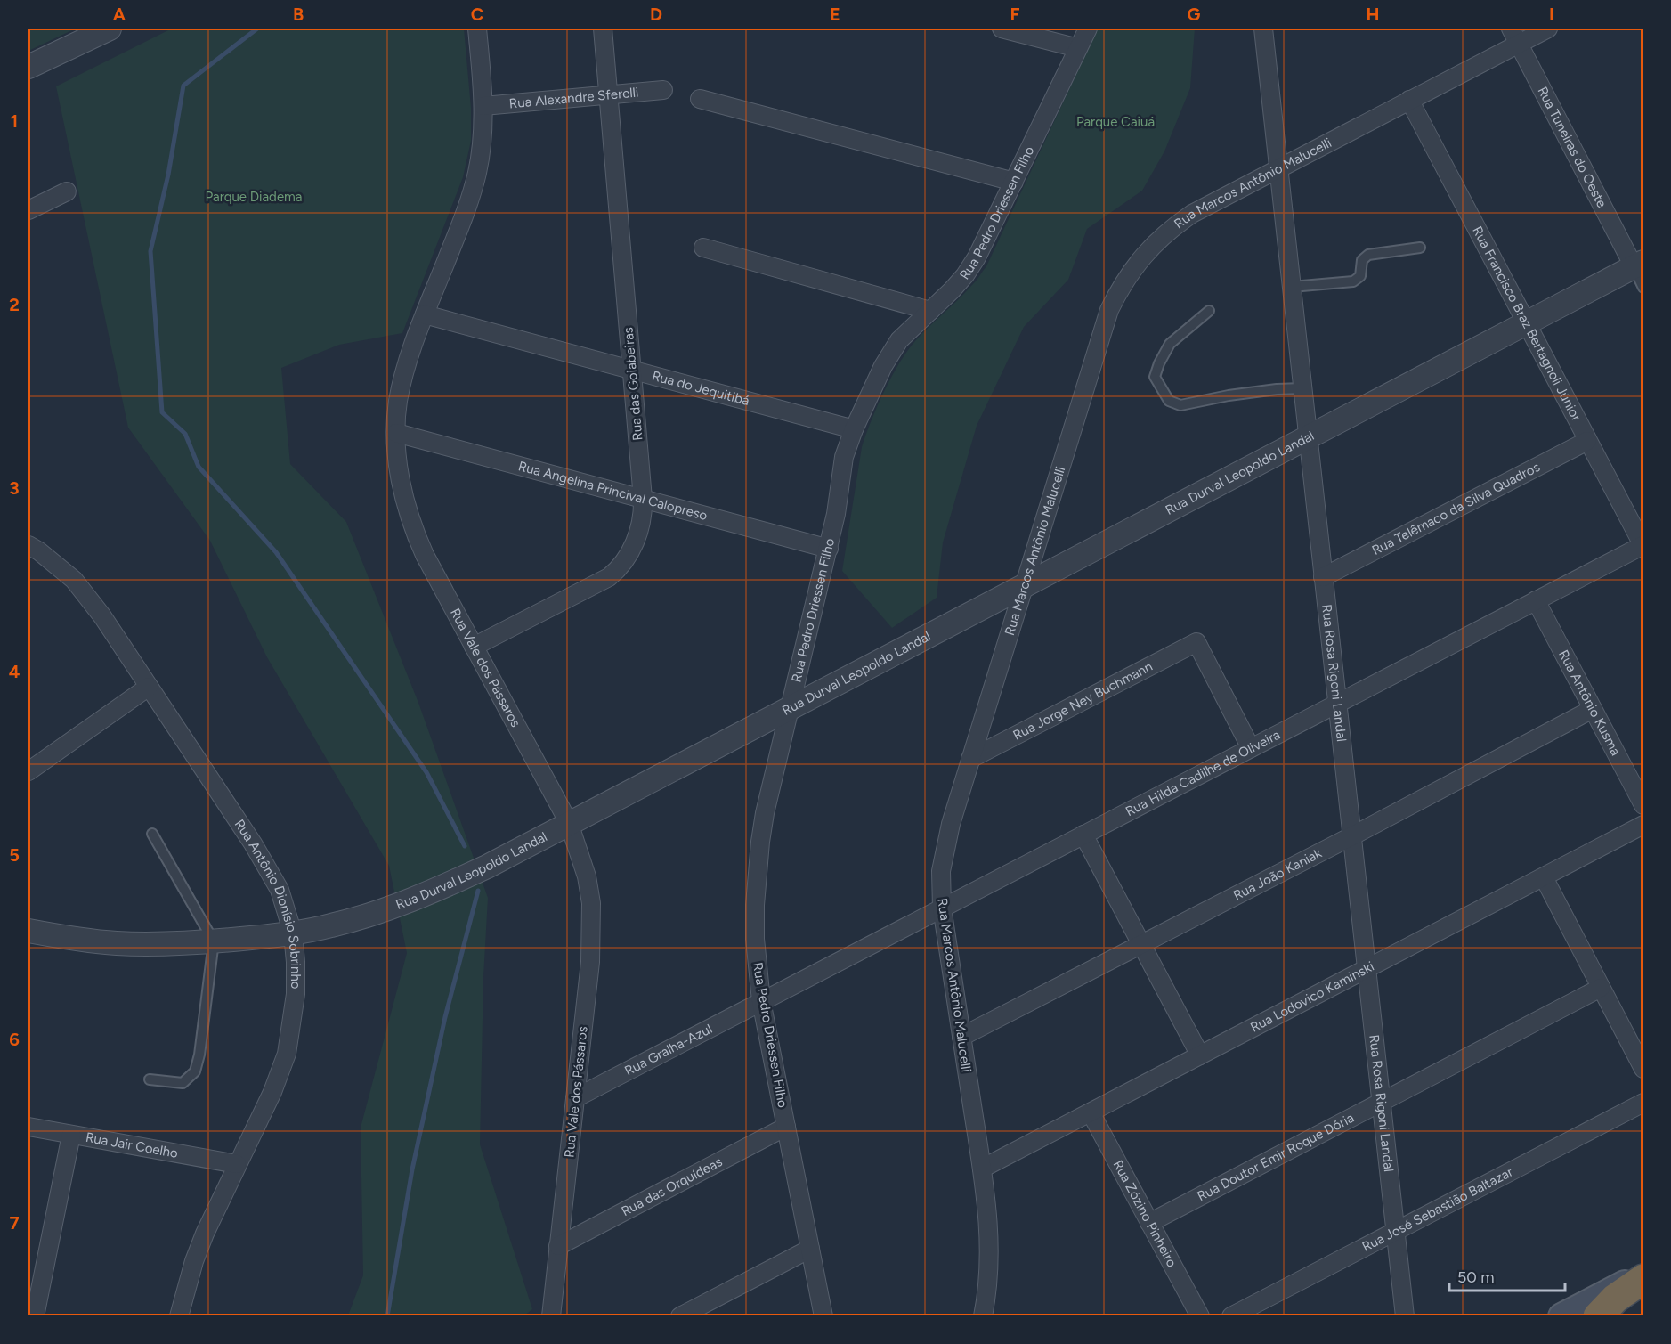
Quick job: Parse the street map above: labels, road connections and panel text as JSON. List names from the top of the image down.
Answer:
{
  "streets": {
    "street": [
      "Rua Alexandre Sferelli",
      "Rua Tuneiras do Oeste",
      "Rua Marcos Antônio Malucelli",
      "Rua Pedro Driessen Filho",
      "Rua Francisco Braz Bertagnoli Júnior",
      "Rua das Goiabeiras",
      "Rua do Jequitibá",
      "Rua Durval Leopoldo Landal",
      "Rua Angelina Princival Calopreso",
      "Rua Telêmaco da Silva Quadros",
      "Rua Vale dos Pássaros",
      "Rua Rosa Rigoni Landal",
      "Rua Jorge Ney Buchmann",
      "Rua Antônio Kusma",
      "Rua Hilda Cadilhe de Oliveira",
      "Rua João Kaniak",
      "Rua Antônio Dionísio Sobrinho",
      "Rua Lodovico Kaminski",
      "Rua Gralha-Azul",
      "Rua Jair Coelho",
      "Rua Doutor Emir Roque Dória",
      "Rua das Orquídeas",
      "Rua José Sebastião Baltazar",
      "Rua Zózino Pinheiro"
    ]
  },
  "crossings": [
    ["Rua Alexandre Sferelli", "Rua das Goiabeiras"],
    ["Rua Alexandre Sferelli", "Rua Vale dos Pássaros"],
    ["Rua Tuneiras do Oeste", "Rua Marcos Antônio Malucelli"],
    ["Rua Tuneiras do Oeste", "Rua Durval Leopoldo Landal"],
    ["Rua Marcos Antônio Malucelli", "Rua Francisco Braz Bertagnoli Júnior"],
    ["Rua Marcos Antônio Malucelli", "Rua Durval Leopoldo Landal"],
    ["Rua Marcos Antônio Malucelli", "Rua Rosa Rigoni Landal"],
    ["Rua Marcos Antônio Malucelli", "Rua Jorge Ney Buchmann"],
    ["Rua Marcos Antônio Malucelli", "Rua Hilda Cadilhe de Oliveira"],
    ["Rua Marcos Antônio Malucelli", "Rua João Kaniak"],
    ["Rua Marcos Antônio Malucelli", "Rua Lodovico Kaminski"],
    ["Rua Pedro Driessen Filho", "Rua do Jequitibá"],
    ["Rua Pedro Driessen Filho", "Rua Durval Leopoldo Landal"],
    ["Rua Pedro Driessen Filho", "Rua Angelina Princival Calopreso"],
    ["Rua Pedro Driessen Filho", "Rua Hilda Cadilhe de Oliveira"],
    ["Rua Pedro Driessen Filho", "Rua Gralha-Azul"],
    ["Rua Pedro Driessen Filho", "Rua das Orquídeas"],
    ["Rua Francisco Braz Bertagnoli Júnior", "Rua Durval Leopoldo Landal"],
    ["Rua Francisco Braz Bertagnoli Júnior", "Rua Telêmaco da Silva Quadros"],
    ["Rua Francisco Braz Bertagnoli Júnior", "Rua Hilda Cadilhe de Oliveira"],
    ["Rua das Goiabeiras", "Rua do Jequitibá"],
    ["Rua das Goiabeiras", "Rua Angelina Princival Calopreso"],
    ["Rua das Goiabeiras", "Rua Vale dos Pássaros"],
    ["Rua do Jequitibá", "Rua Vale dos Pássaros"],
    ["Rua Durval Leopoldo Landal", "Rua Vale dos Pássaros"],
    ["Rua Durval Leopoldo Landal", "Rua Rosa Rigoni Landal"],
    ["Rua Durval Leopoldo Landal", "Rua Antônio Dionísio Sobrinho"],
    ["Rua Angelina Princival Calopreso", "Rua Vale dos Pássaros"],
    ["Rua Telêmaco da Silva Quadros", "Rua Rosa Rigoni Landal"],
    ["Rua Vale dos Pássaros", "Rua Gralha-Azul"],
    ["Rua Vale dos Pássaros", "Rua das Orquídeas"],
    ["Rua Rosa Rigoni Landal", "Rua Hilda Cadilhe de Oliveira"],
    ["Rua Rosa Rigoni Landal", "Rua João Kaniak"],
    ["Rua Rosa Rigoni Landal", "Rua Lodovico Kaminski"],
    ["Rua Rosa Rigoni Landal", "Rua Doutor Emir Roque Dória"],
    ["Rua Rosa Rigoni Landal", "Rua José Sebastião Baltazar"],
    ["Rua Jorge Ney Buchmann", "Rua Hilda Cadilhe de Oliveira"],
    ["Rua Antônio Kusma", "Rua Hilda Cadilhe de Oliveira"],
    ["Rua Antônio Kusma", "Rua João Kaniak"],
    ["Rua Hilda Cadilhe de Oliveira", "Rua Gralha-Azul"],
    ["Rua Antônio Dionísio Sobrinho", "Rua Jair Coelho"],
    ["Rua Lodovico Kaminski", "Rua Zózino Pinheiro"],
    ["Rua Doutor Emir Roque Dória", "Rua Zózino Pinheiro"]
  ],
  "parks": ["Parque Caiuá", "Parque Diadema"],
  "scale_bar": "50 m",
  "grid": {
    "columns": [
      "A",
      "B",
      "C",
      "D",
      "E",
      "F",
      "G",
      "H",
      "I"
    ],
    "rows": [
      "1",
      "2",
      "3",
      "4",
      "5",
      "6",
      "7"
    ]
  }
}
